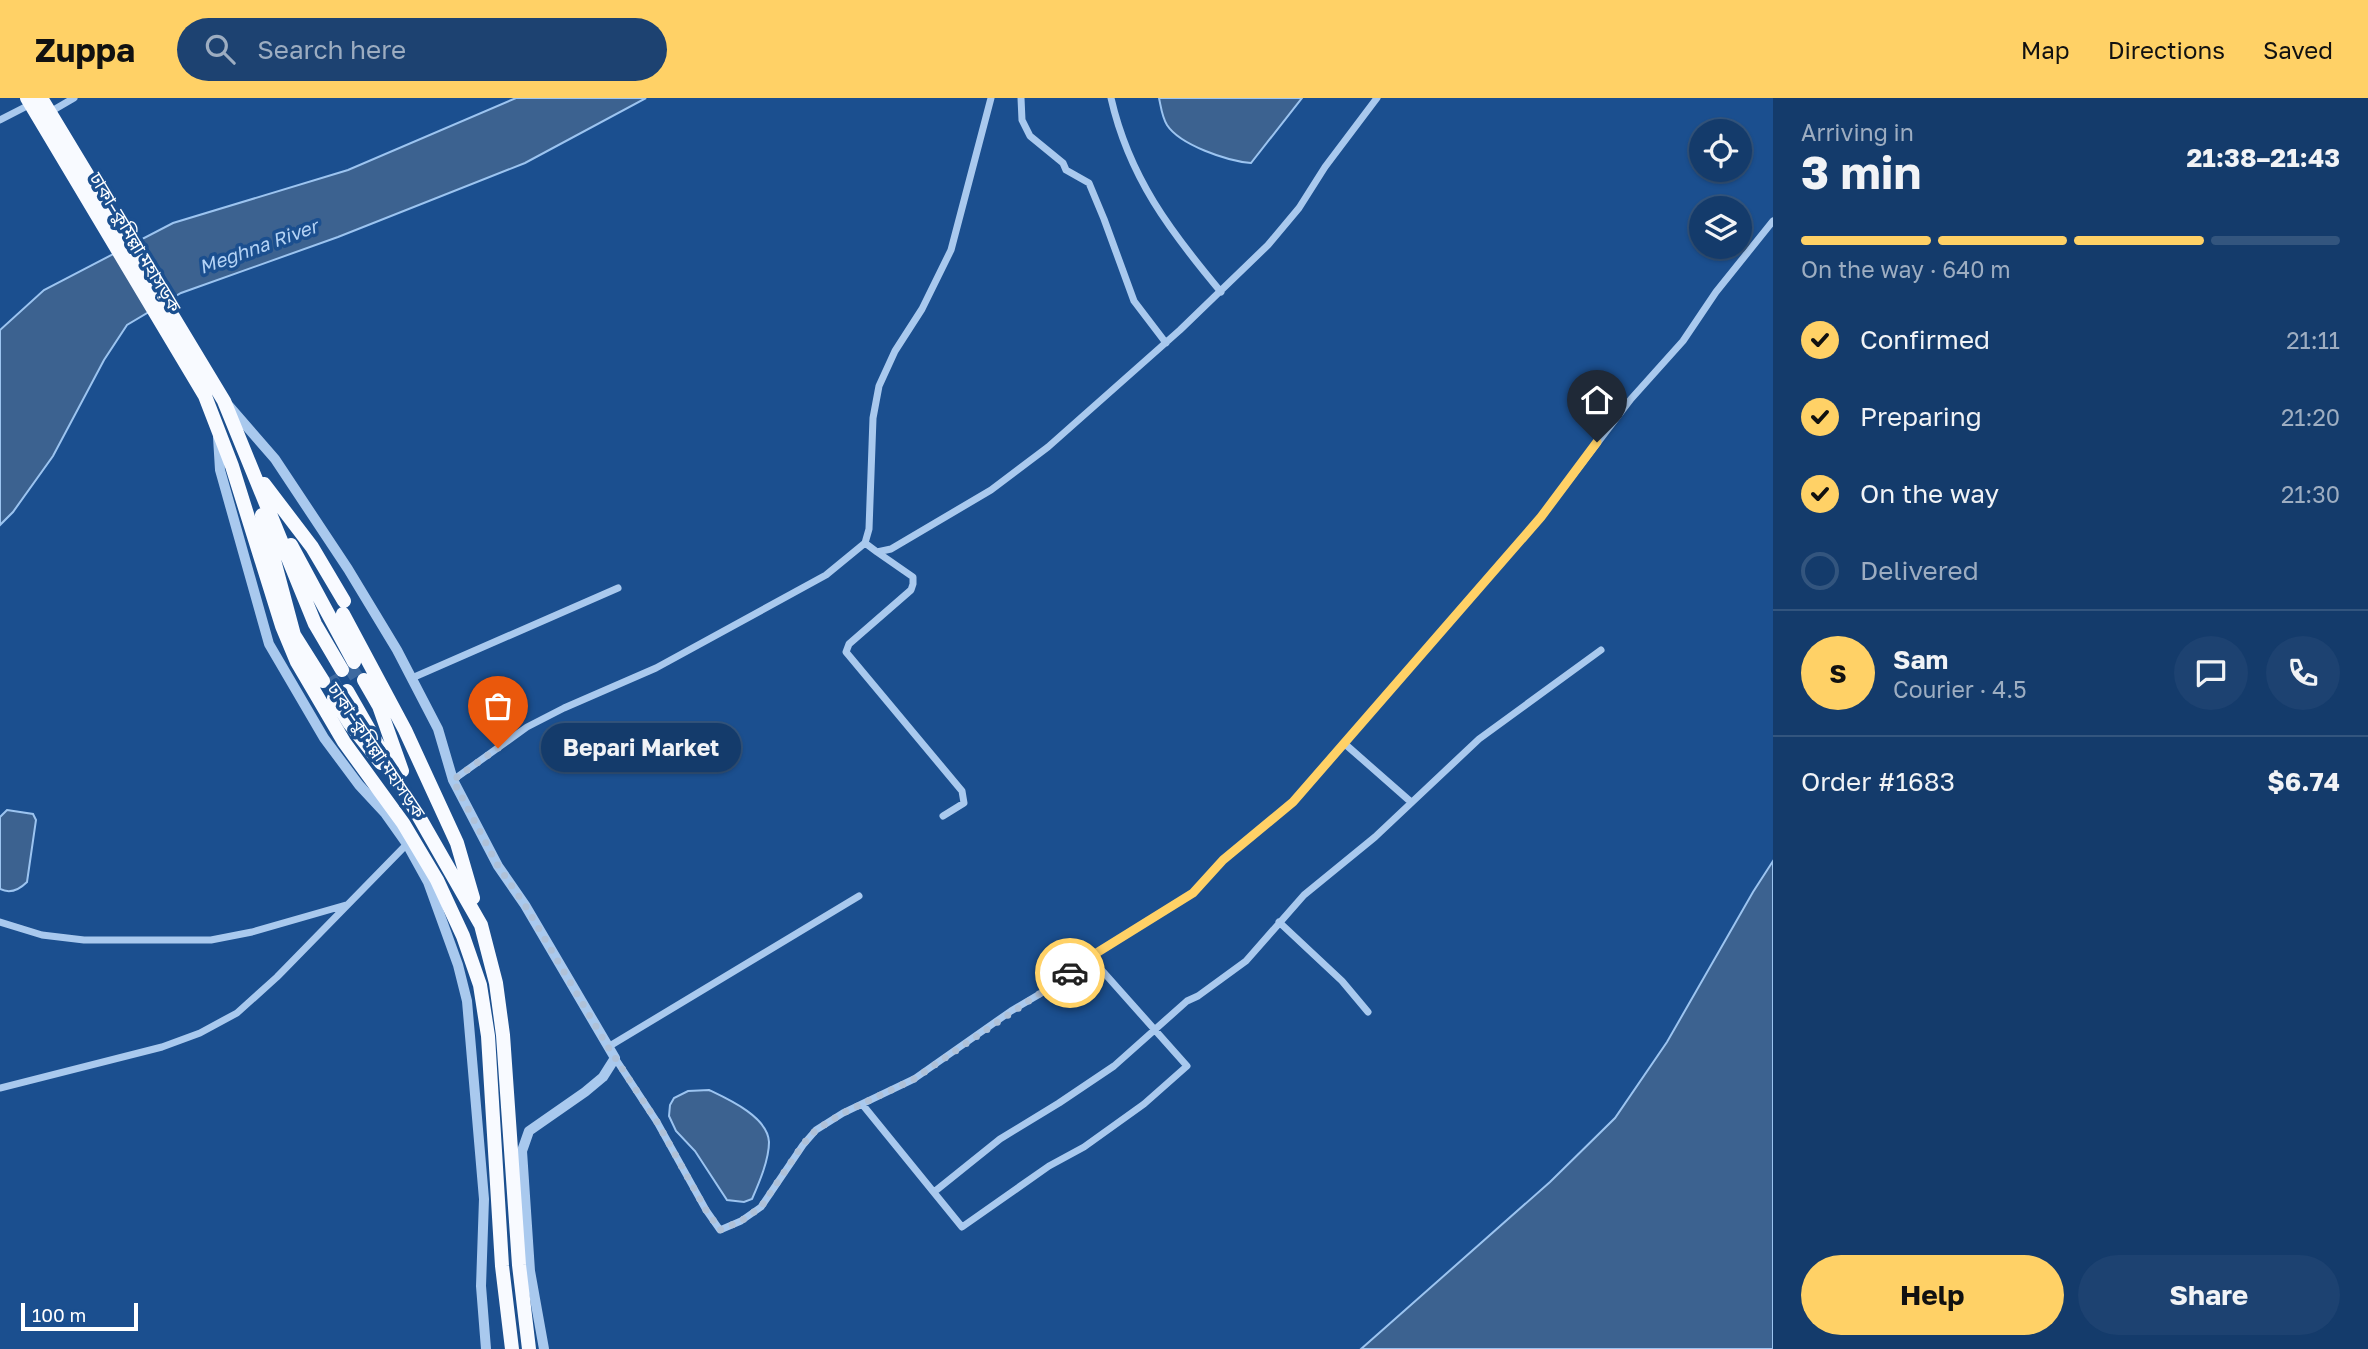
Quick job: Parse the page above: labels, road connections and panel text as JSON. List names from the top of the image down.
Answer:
{
  "streets": {
    "highway": ["ঢাকা–কুমিল্লা মহাসড়ক"]
  },
  "water": ["Meghna River"],
  "places": ["Bepari Market"],
  "scale_bar": "100 m",
  "page": {
    "header": "Zuppa",
    "search": "Search here",
    "nav": ["Map", "Directions", "Saved"],
    "heading": ["3 min", "Arriving in", "21:38–21:43"],
    "panel": [
      "Sam",
      "Courier · 4.5",
      "Order #1683",
      "$6.74"
    ],
    "bar": "On the way · 640 m",
    "list": [
      ["Confirmed", "21:11"],
      ["Preparing", "21:20"],
      ["On the way", "21:30"],
      "Delivered"
    ],
    "round": "S",
    "bubble": "Bepari Market",
    "buttons": ["Help", "Share"],
    "scale": "100 m"
  }
}
